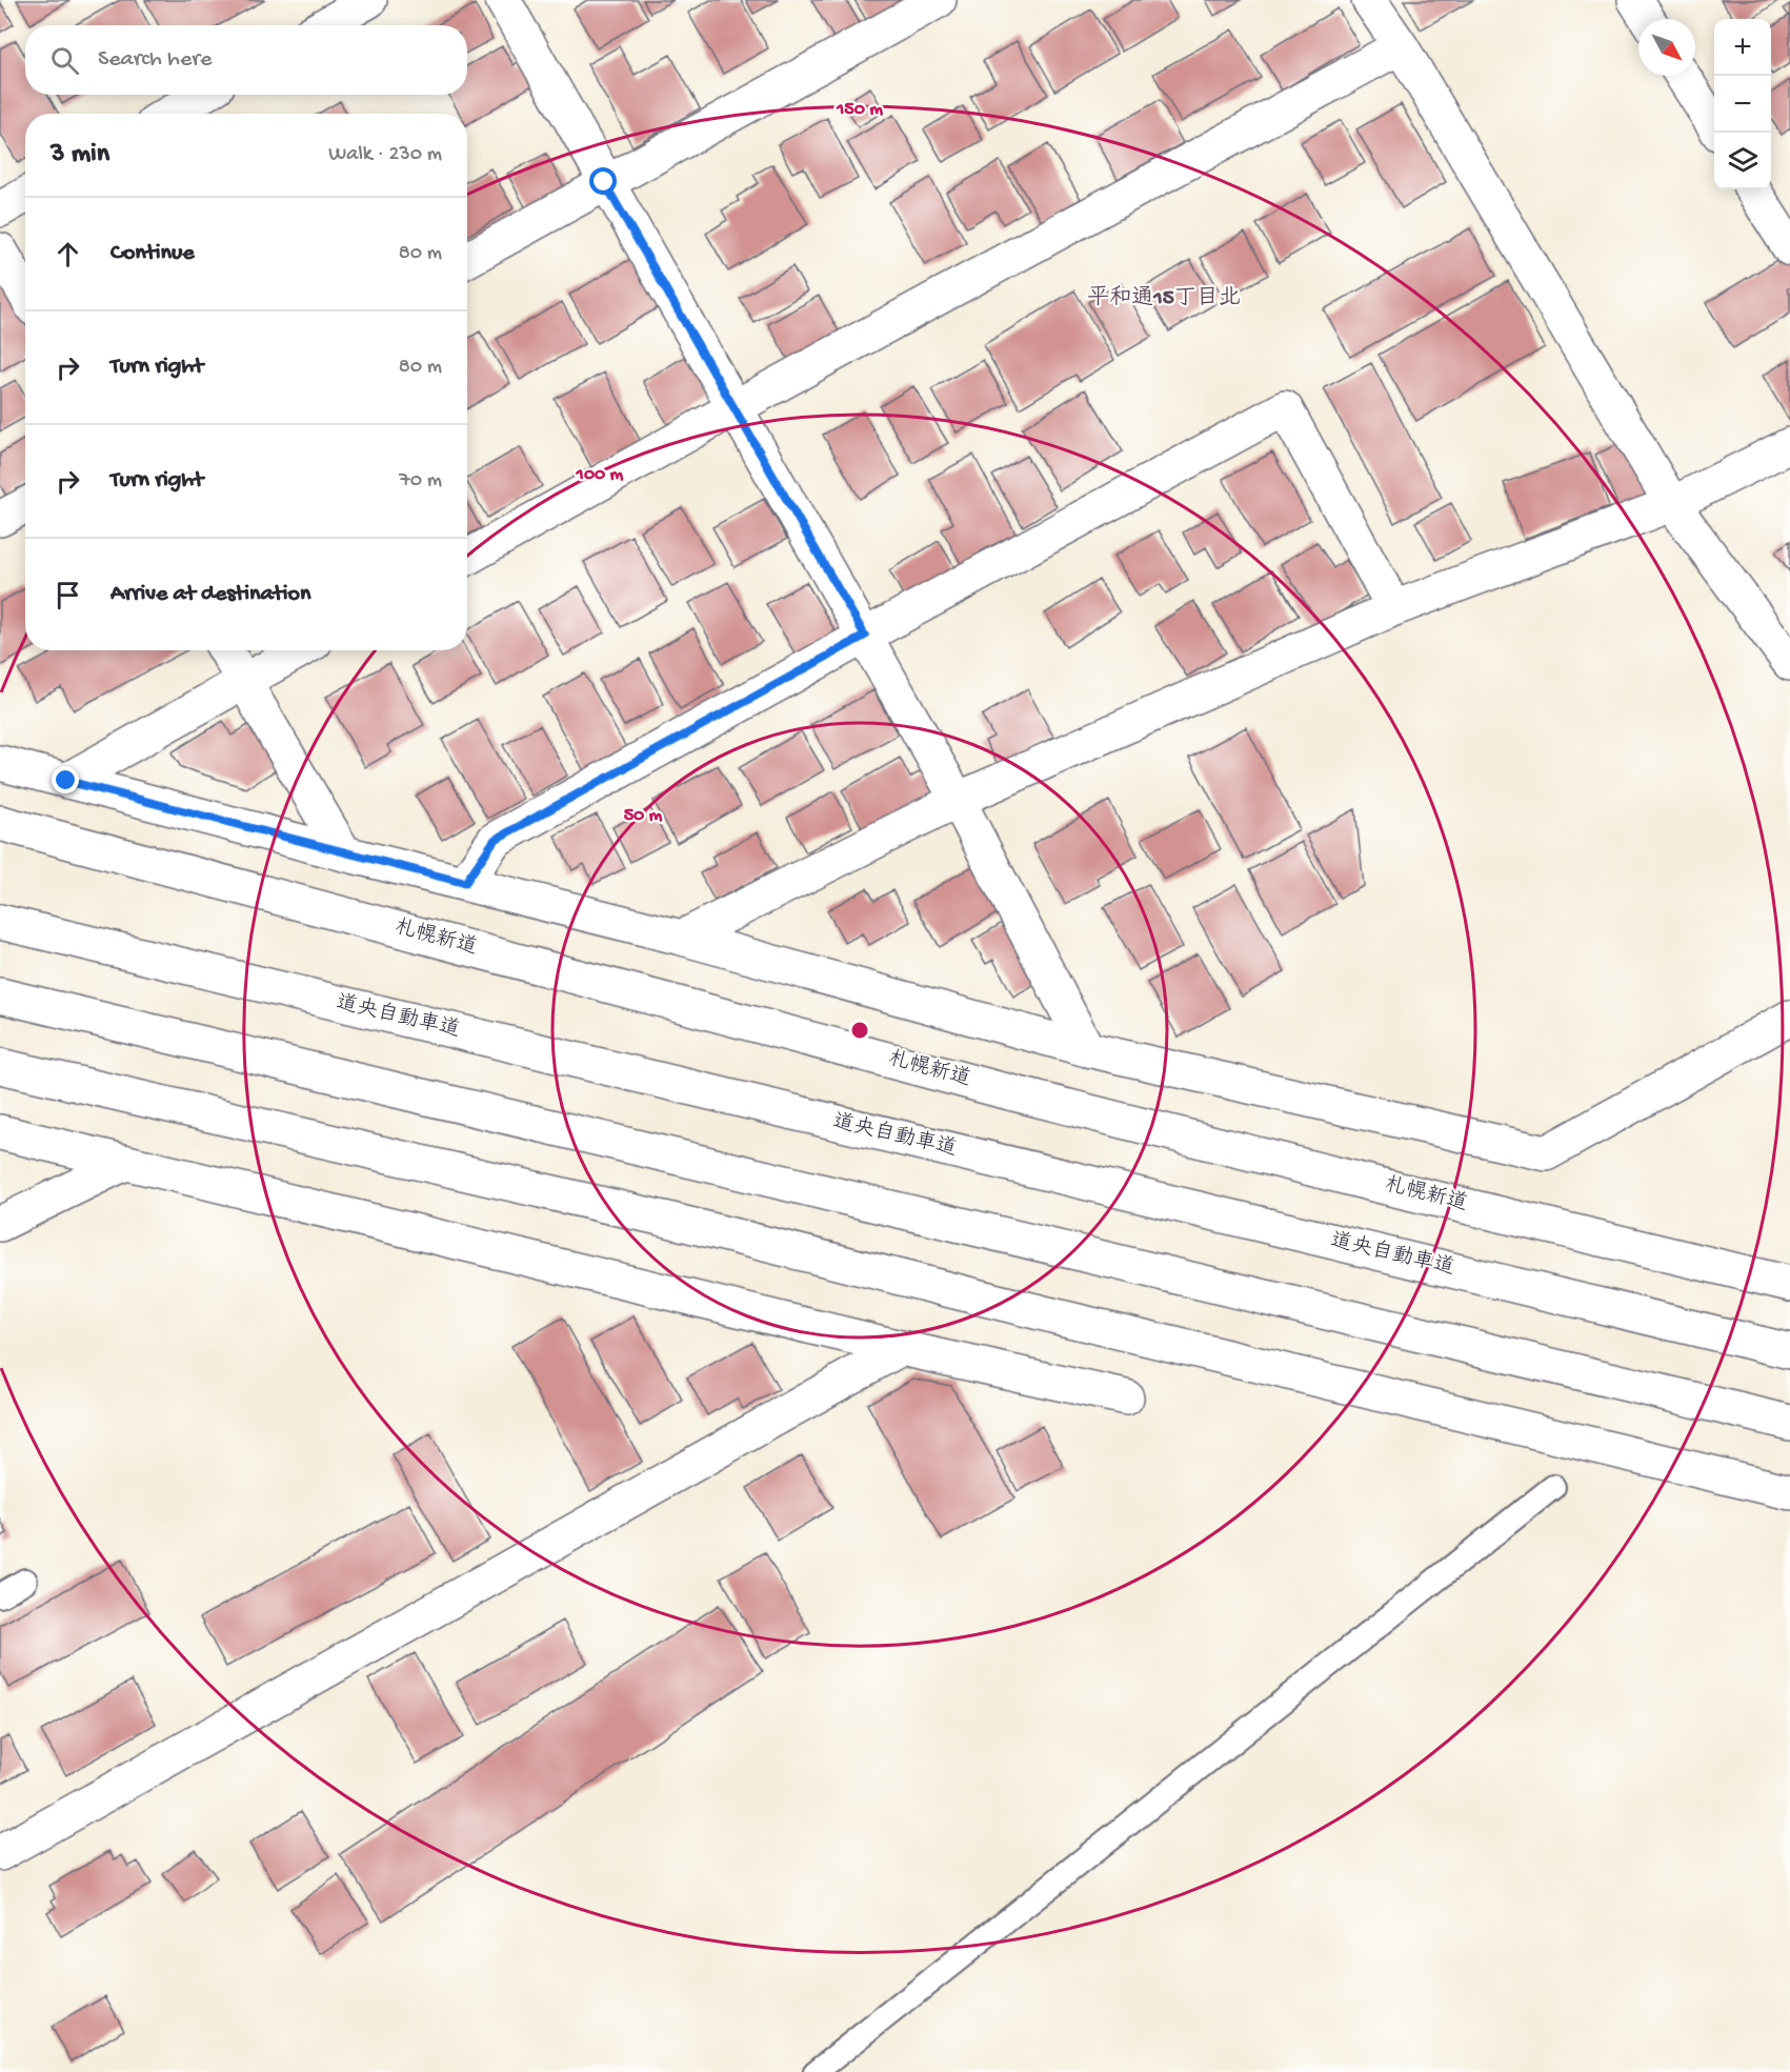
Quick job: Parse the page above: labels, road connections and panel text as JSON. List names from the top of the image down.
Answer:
{
  "streets": {
    "main road": ["札幌新道", "道央自動車道"]
  },
  "districts": ["平和通15丁目北"],
  "north": "bottom right",
  "page": {
    "map_buttons": ["+", "−"],
    "search": "Search here",
    "heading": ["3 min", "Walk · 230 m"],
    "list": [
      ["Continue", "80 m"],
      ["Turn right", "80 m"],
      ["Turn right", "70 m"],
      "Arrive at destination"
    ]
  },
  "rings": ["150 m", "100 m", "50 m"]
}
